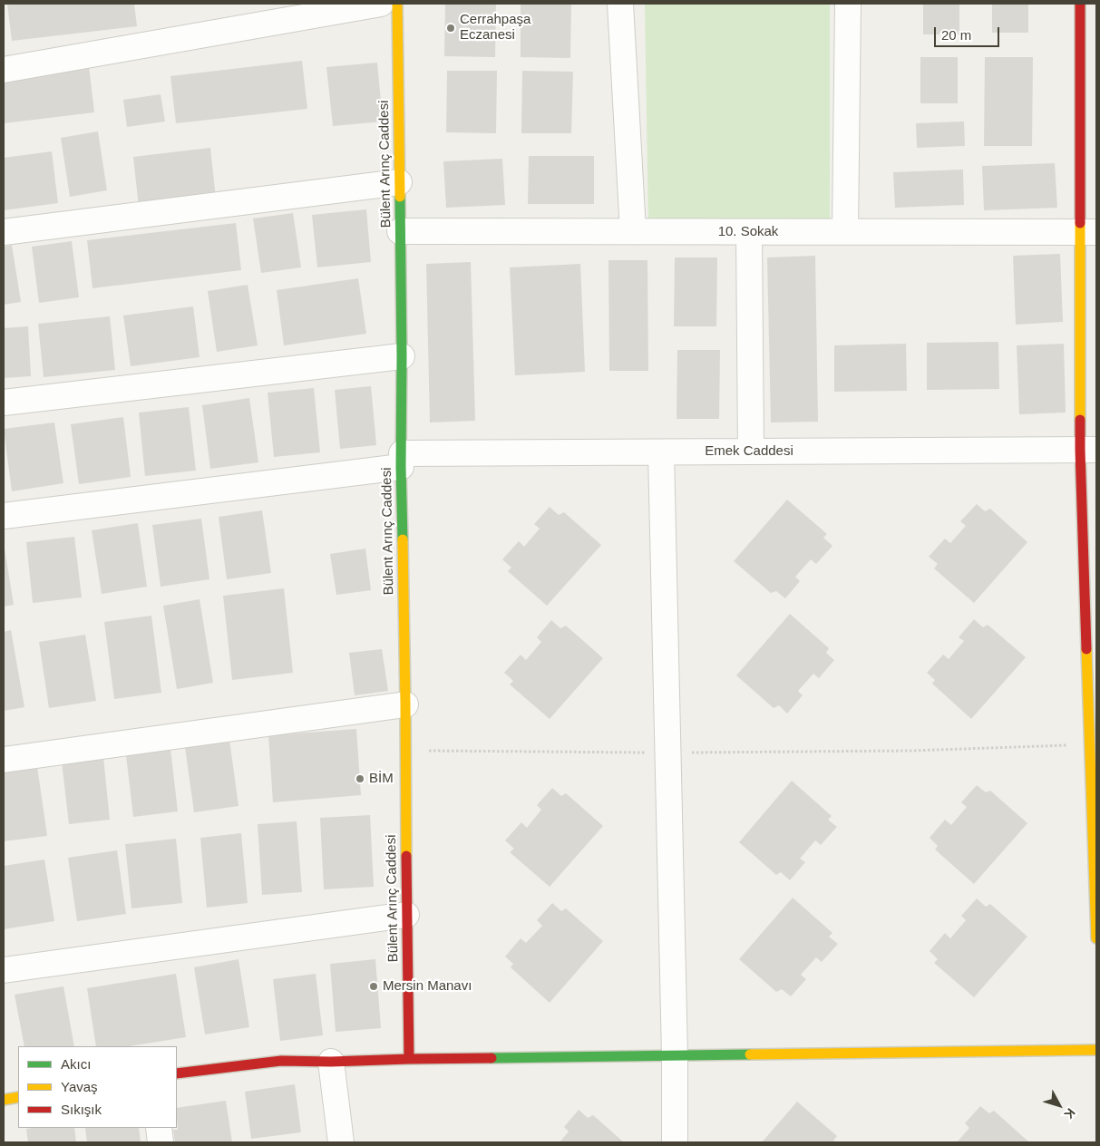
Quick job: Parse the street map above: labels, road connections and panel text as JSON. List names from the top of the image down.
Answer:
{
  "streets": {
    "street": ["Bülent Arınç Caddesi", "10. Sokak", "Emek Caddesi"]
  },
  "crossings": [
    ["Bülent Arınç Caddesi", "10. Sokak"],
    ["Bülent Arınç Caddesi", "Emek Caddesi"]
  ],
  "places": ["Cerrahpaşa Eczanesi", "BİM", "Mersin Manavı"],
  "legend": ["Akıcı", "Yavaş", "Sıkışık"],
  "scale_bar": "20 m",
  "north": "bottom right"
}
